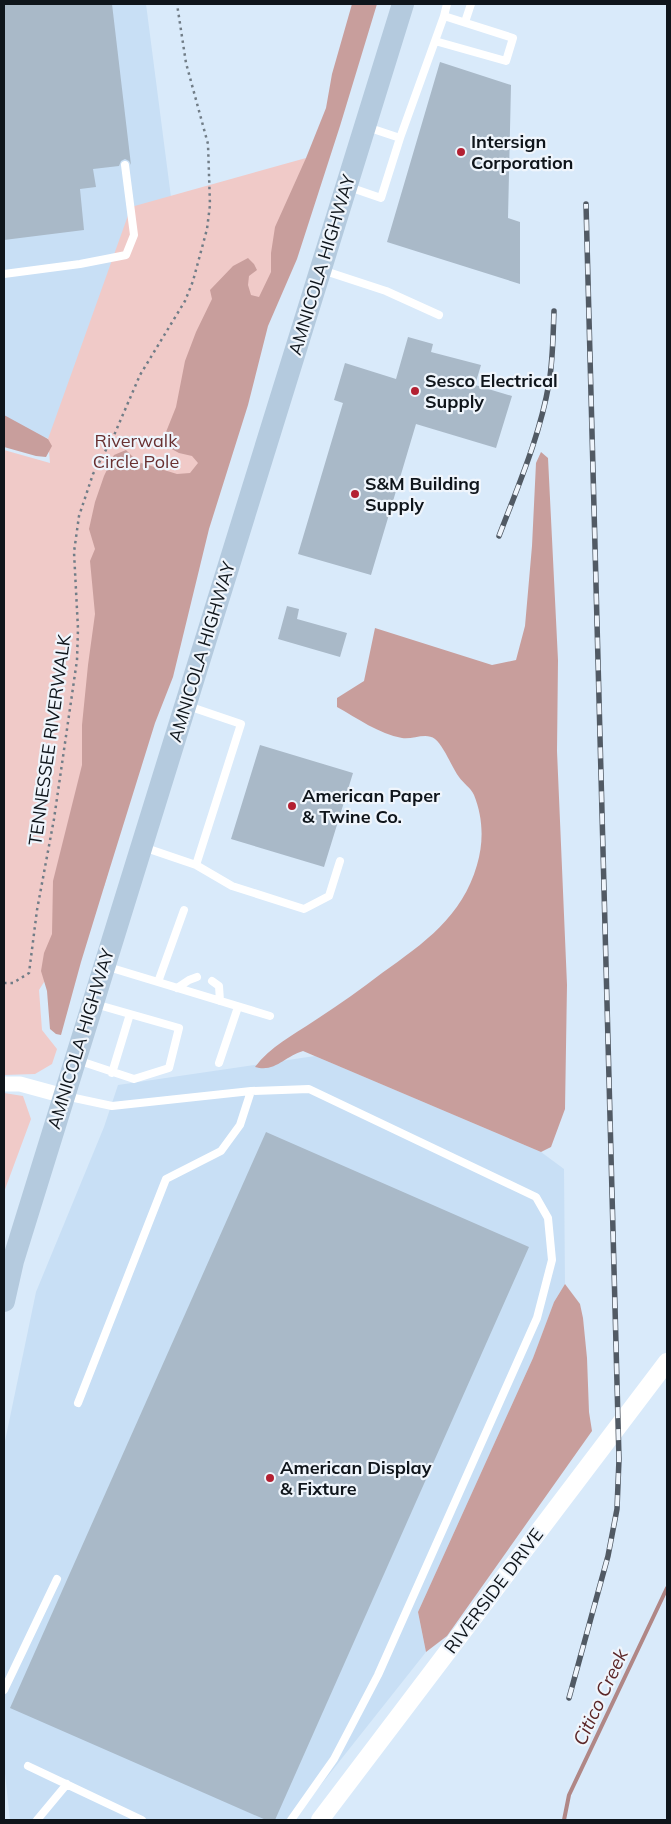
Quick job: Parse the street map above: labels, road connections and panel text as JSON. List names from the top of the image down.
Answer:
{
  "streets": {
    "main road": ["AMNICOLA HIGHWAY"],
    "street": ["RIVERSIDE DRIVE"],
    "path": ["TENNESSEE RIVERWALK"]
  },
  "water": ["Citico Creek"],
  "parks": ["Riverwalk Circle Pole"],
  "places": [
    "Intersign Corporation",
    "Sesco Electrical Supply",
    "S&M Building Supply",
    "American Paper & Twine Co.",
    "American Display & Fixture"
  ]
}
